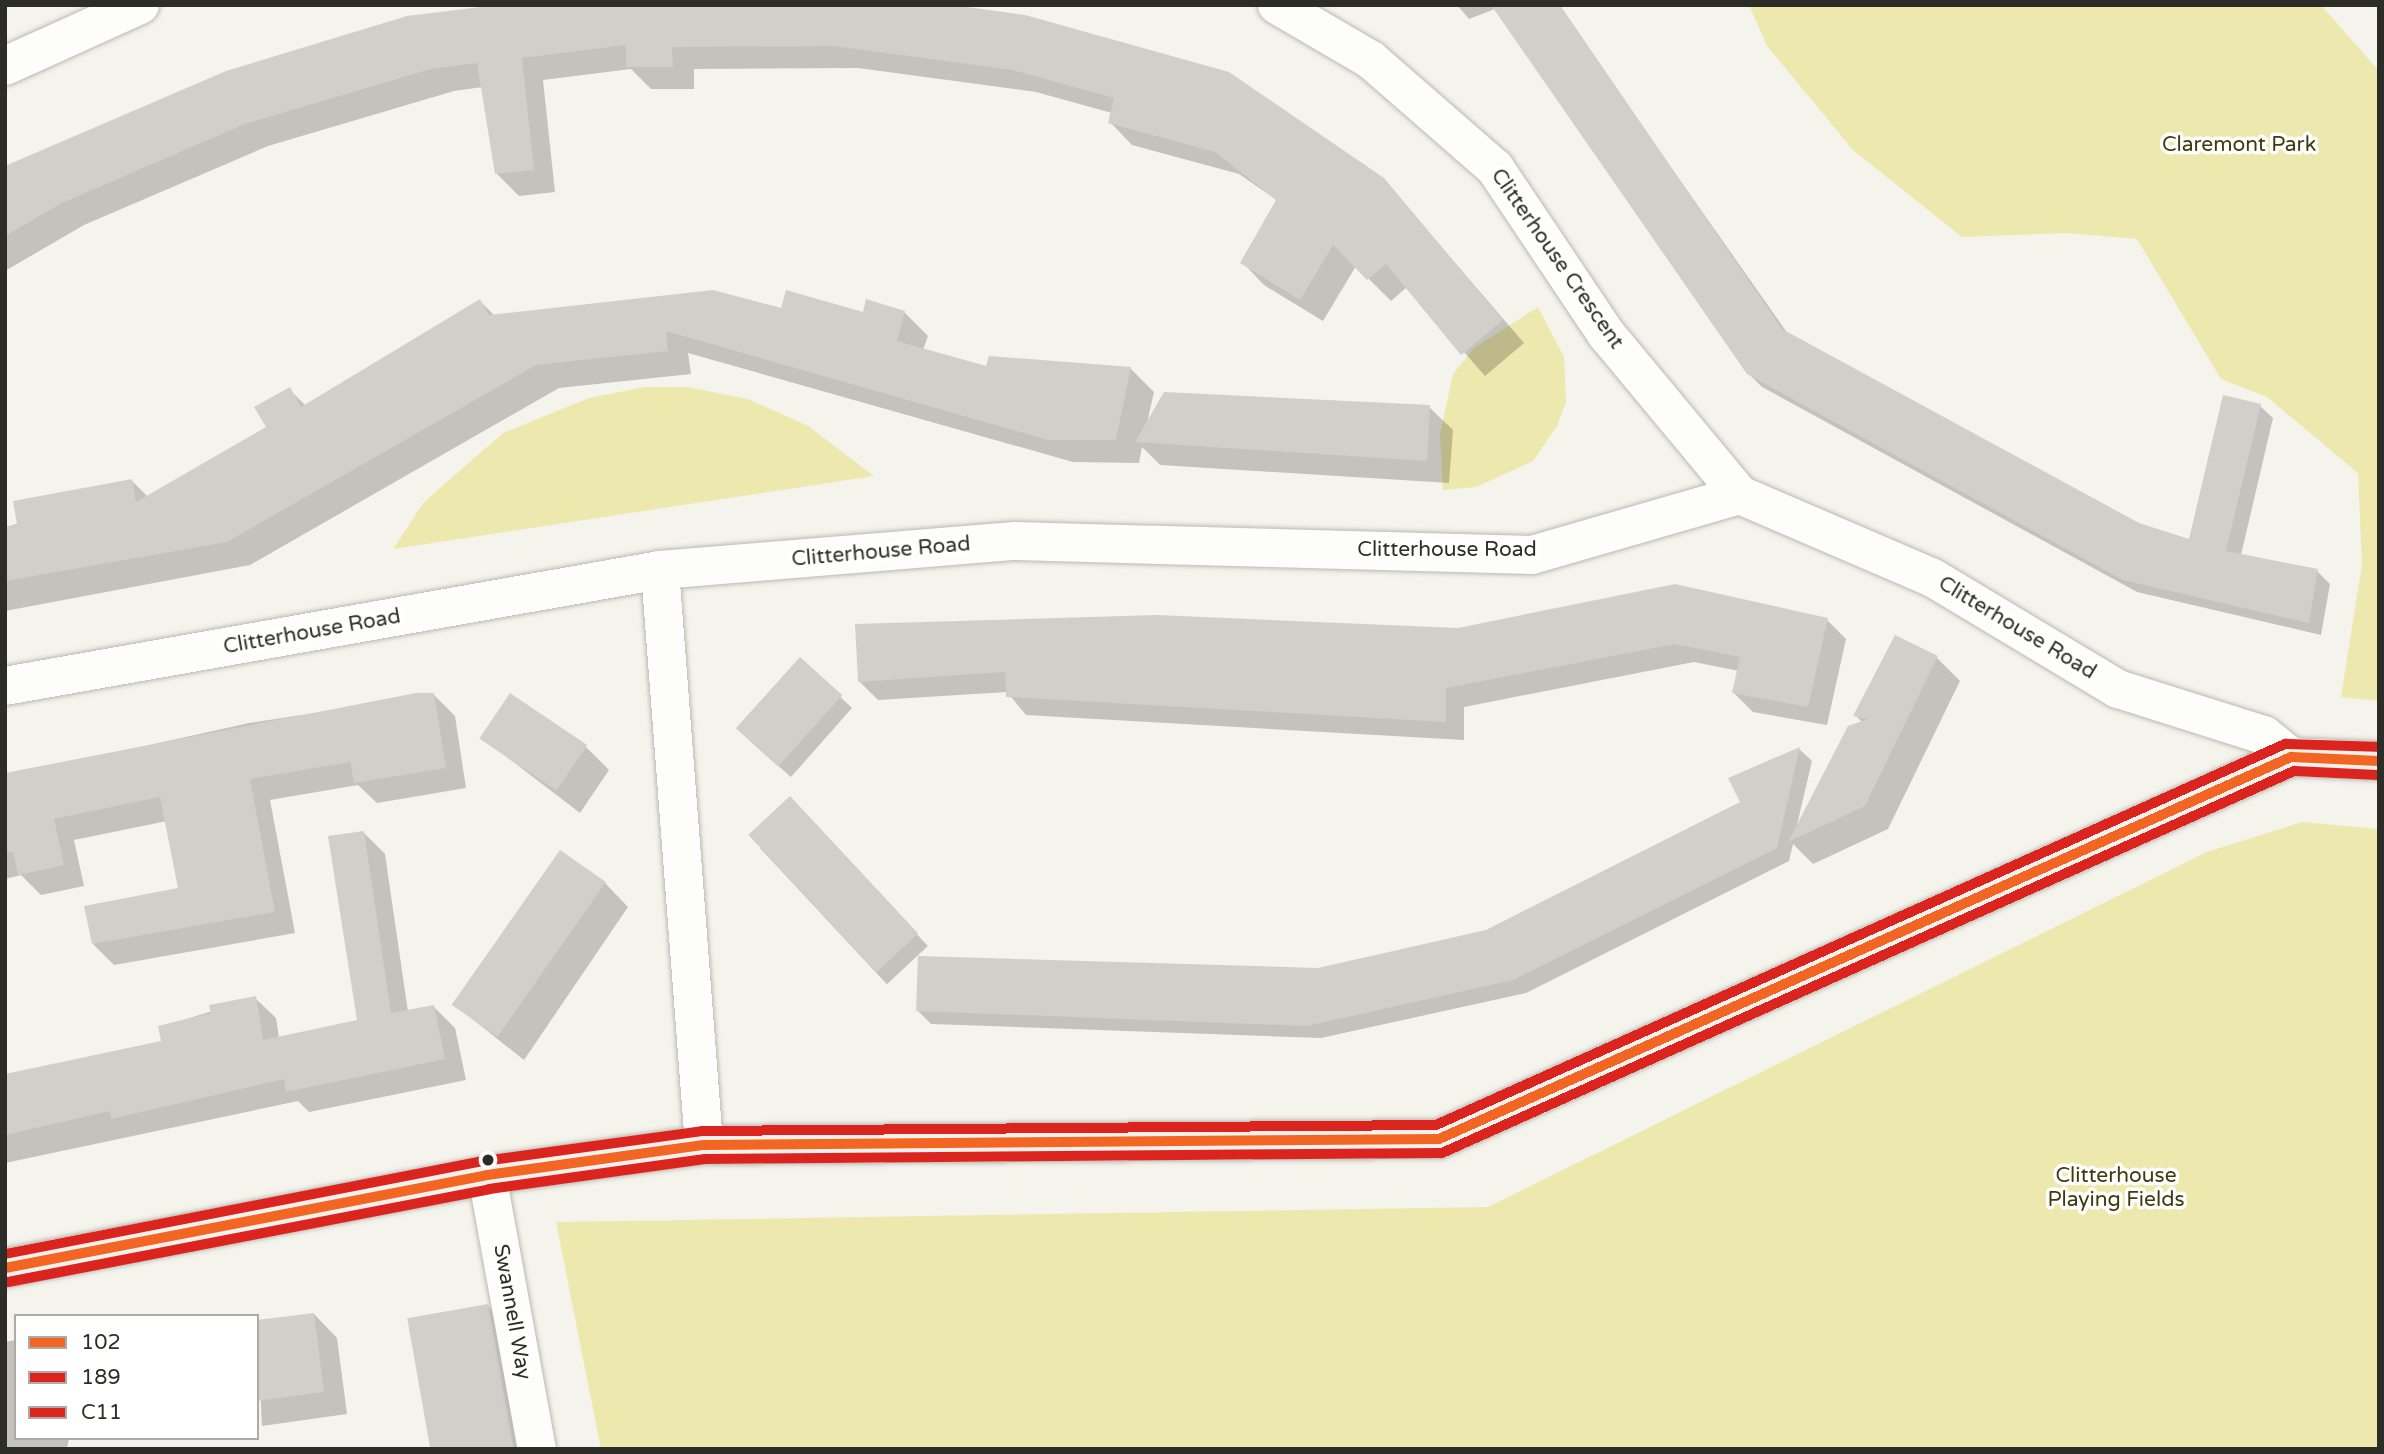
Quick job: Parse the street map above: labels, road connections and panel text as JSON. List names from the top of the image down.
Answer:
{
  "streets": {
    "street": ["Clitterhouse Crescent", "Clitterhouse Road", "Swannell Way"]
  },
  "crossings": [
    ["Clitterhouse Crescent", "Clitterhouse Road"]
  ],
  "parks": ["Claremont Park", "Clitterhouse Playing Fields"],
  "lines": ["transit line C11", "transit line 102", "transit line 189"],
  "legend": ["102", "189", "C11"]
}
